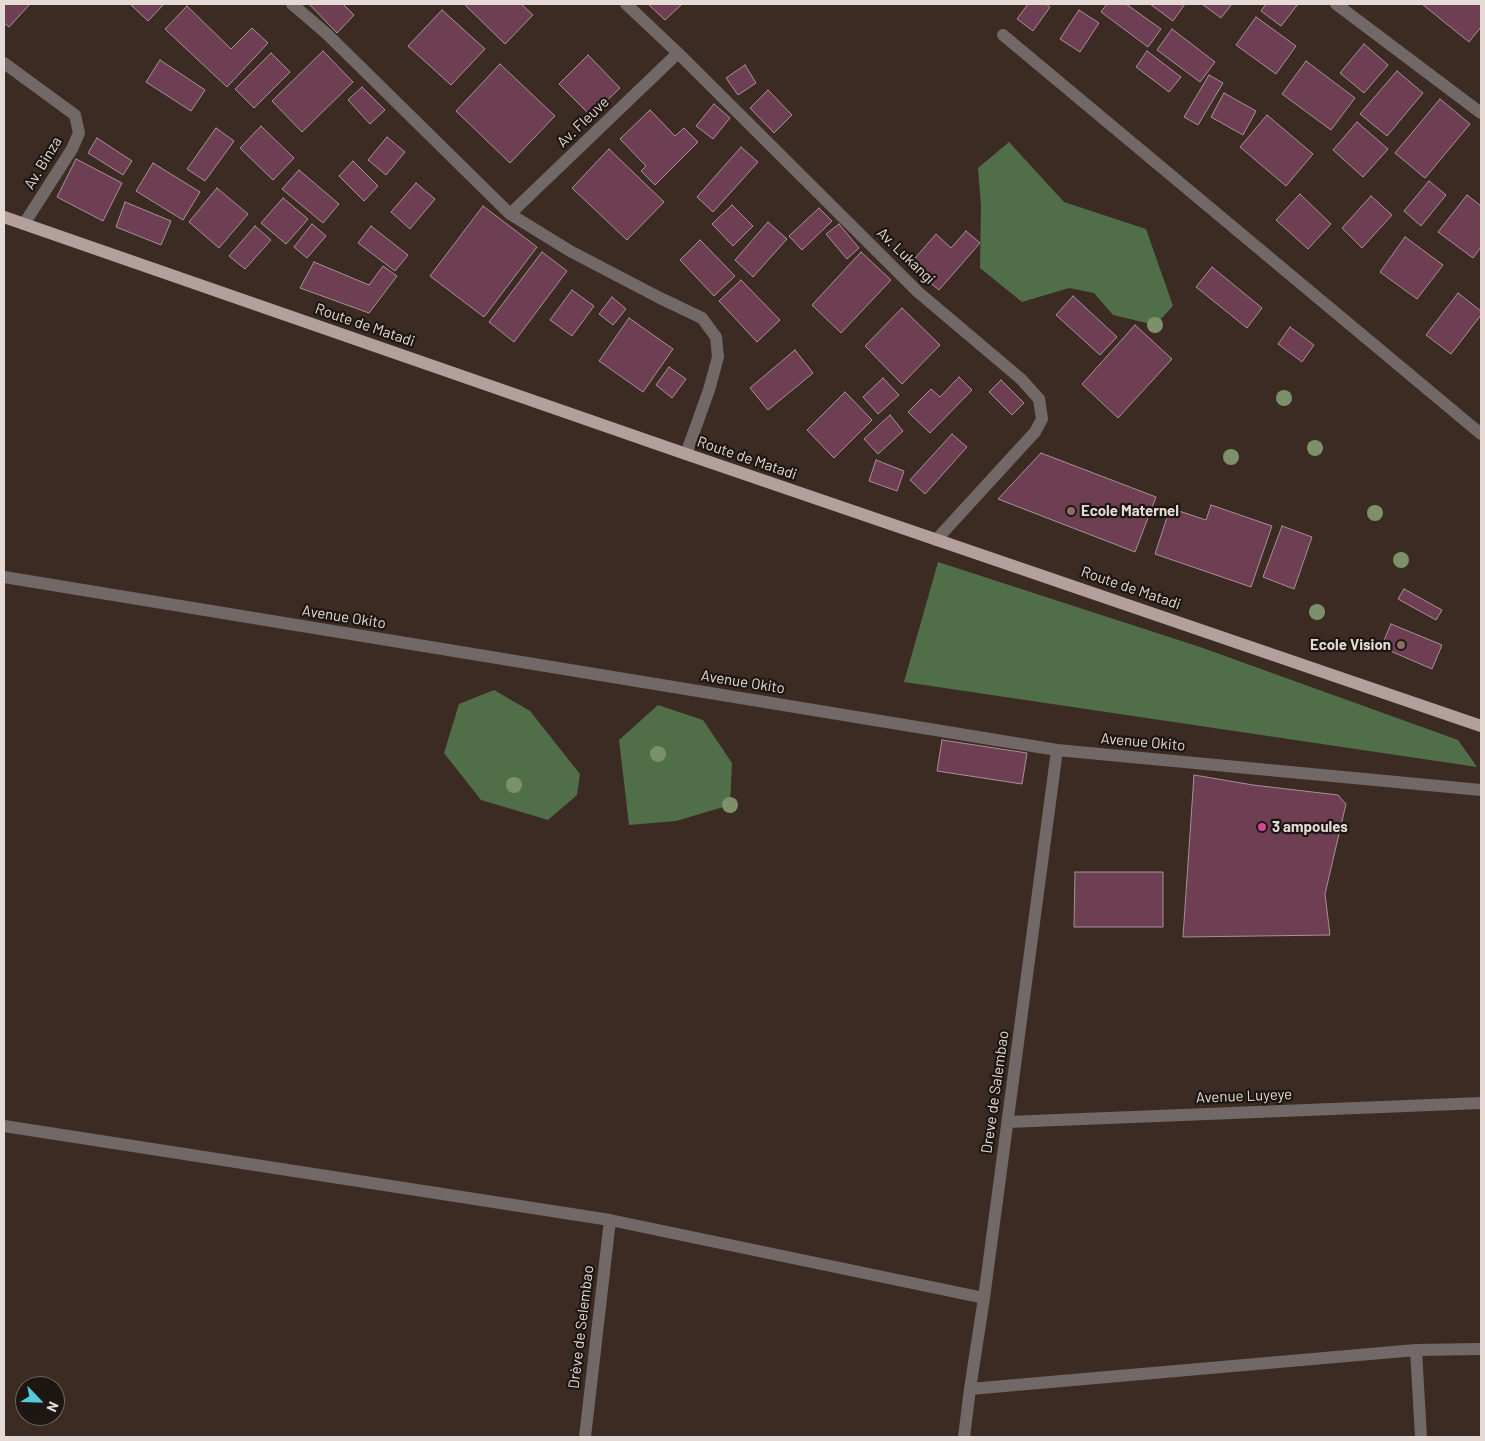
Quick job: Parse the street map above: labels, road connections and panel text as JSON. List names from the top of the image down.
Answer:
{
  "streets": {
    "main road": ["Route de Matadi"],
    "street": [
      "Av. Fleuve",
      "Av. Binza",
      "Av. Lukangi",
      "Avenue Okito",
      "Dreve de Salembao",
      "Avenue Luyeye",
      "Drève de Selembao"
    ]
  },
  "crossings": [
    ["Av. Fleuve", "Av. Lukangi"],
    ["Av. Binza", "Route de Matadi"],
    ["Av. Lukangi", "Route de Matadi"],
    ["Avenue Okito", "Dreve de Salembao"],
    ["Dreve de Salembao", "Avenue Luyeye"]
  ],
  "places": ["Ecole Maternel", "Ecole Vision", "3 ampoules"],
  "north": "bottom right"
}
